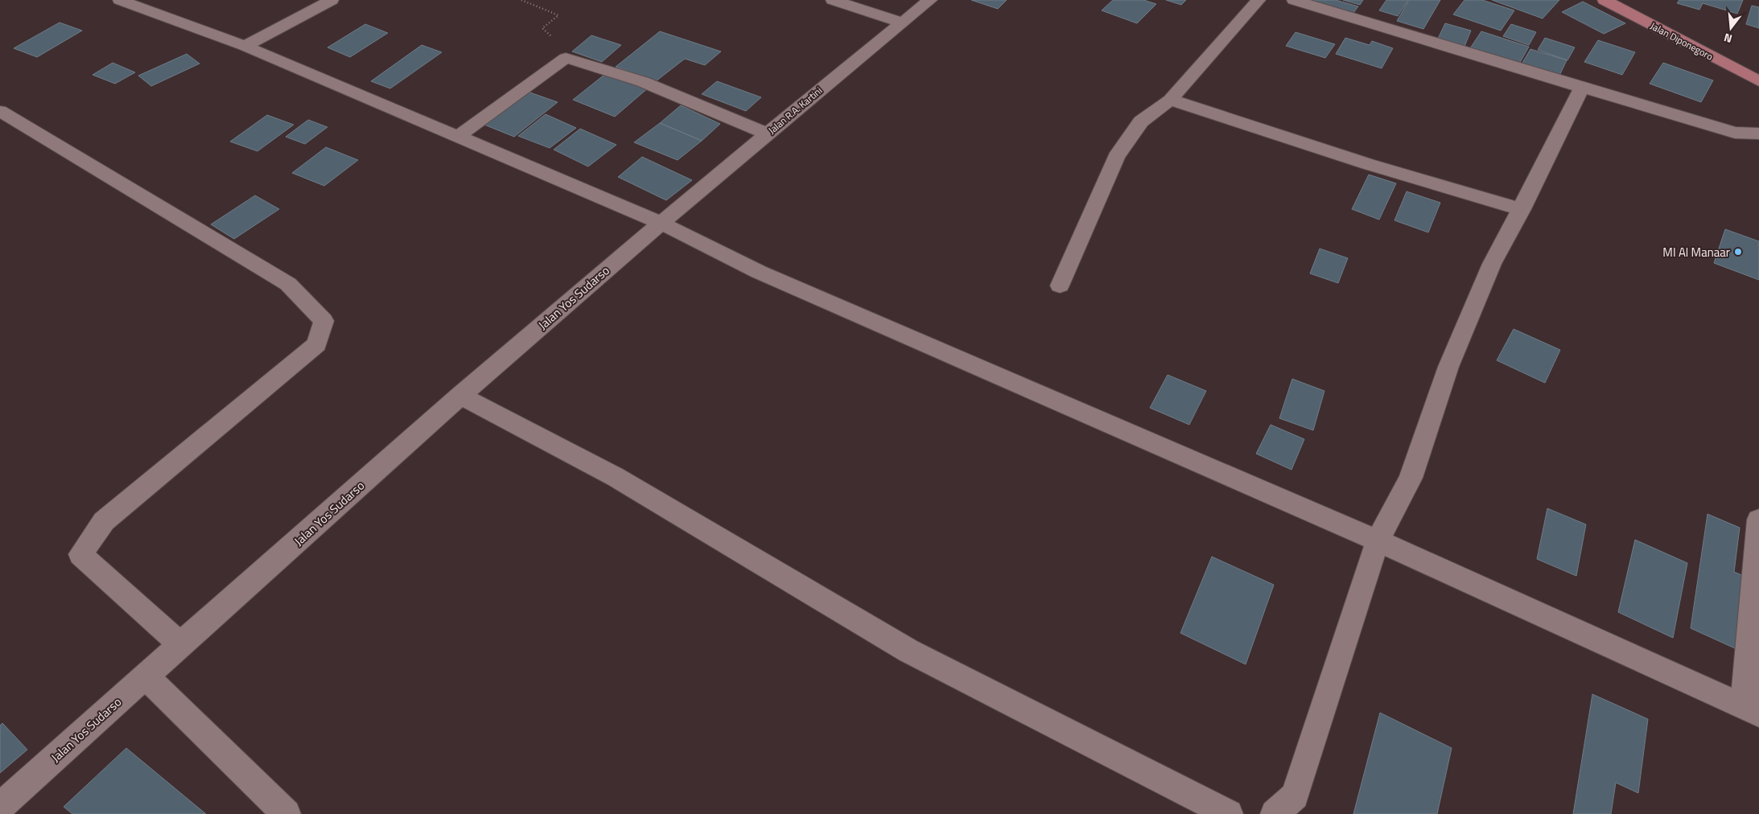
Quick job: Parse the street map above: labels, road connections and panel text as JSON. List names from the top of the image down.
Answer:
{
  "streets": {
    "main road": ["Jalan Diponegoro"],
    "street": ["Jalan R.A. Kartini", "Jalan Yos Sudarso"]
  },
  "crossings": [
    ["Jalan R.A. Kartini", "Jalan Yos Sudarso"]
  ],
  "places": ["MI Al Manaar"],
  "north": "bottom"
}
